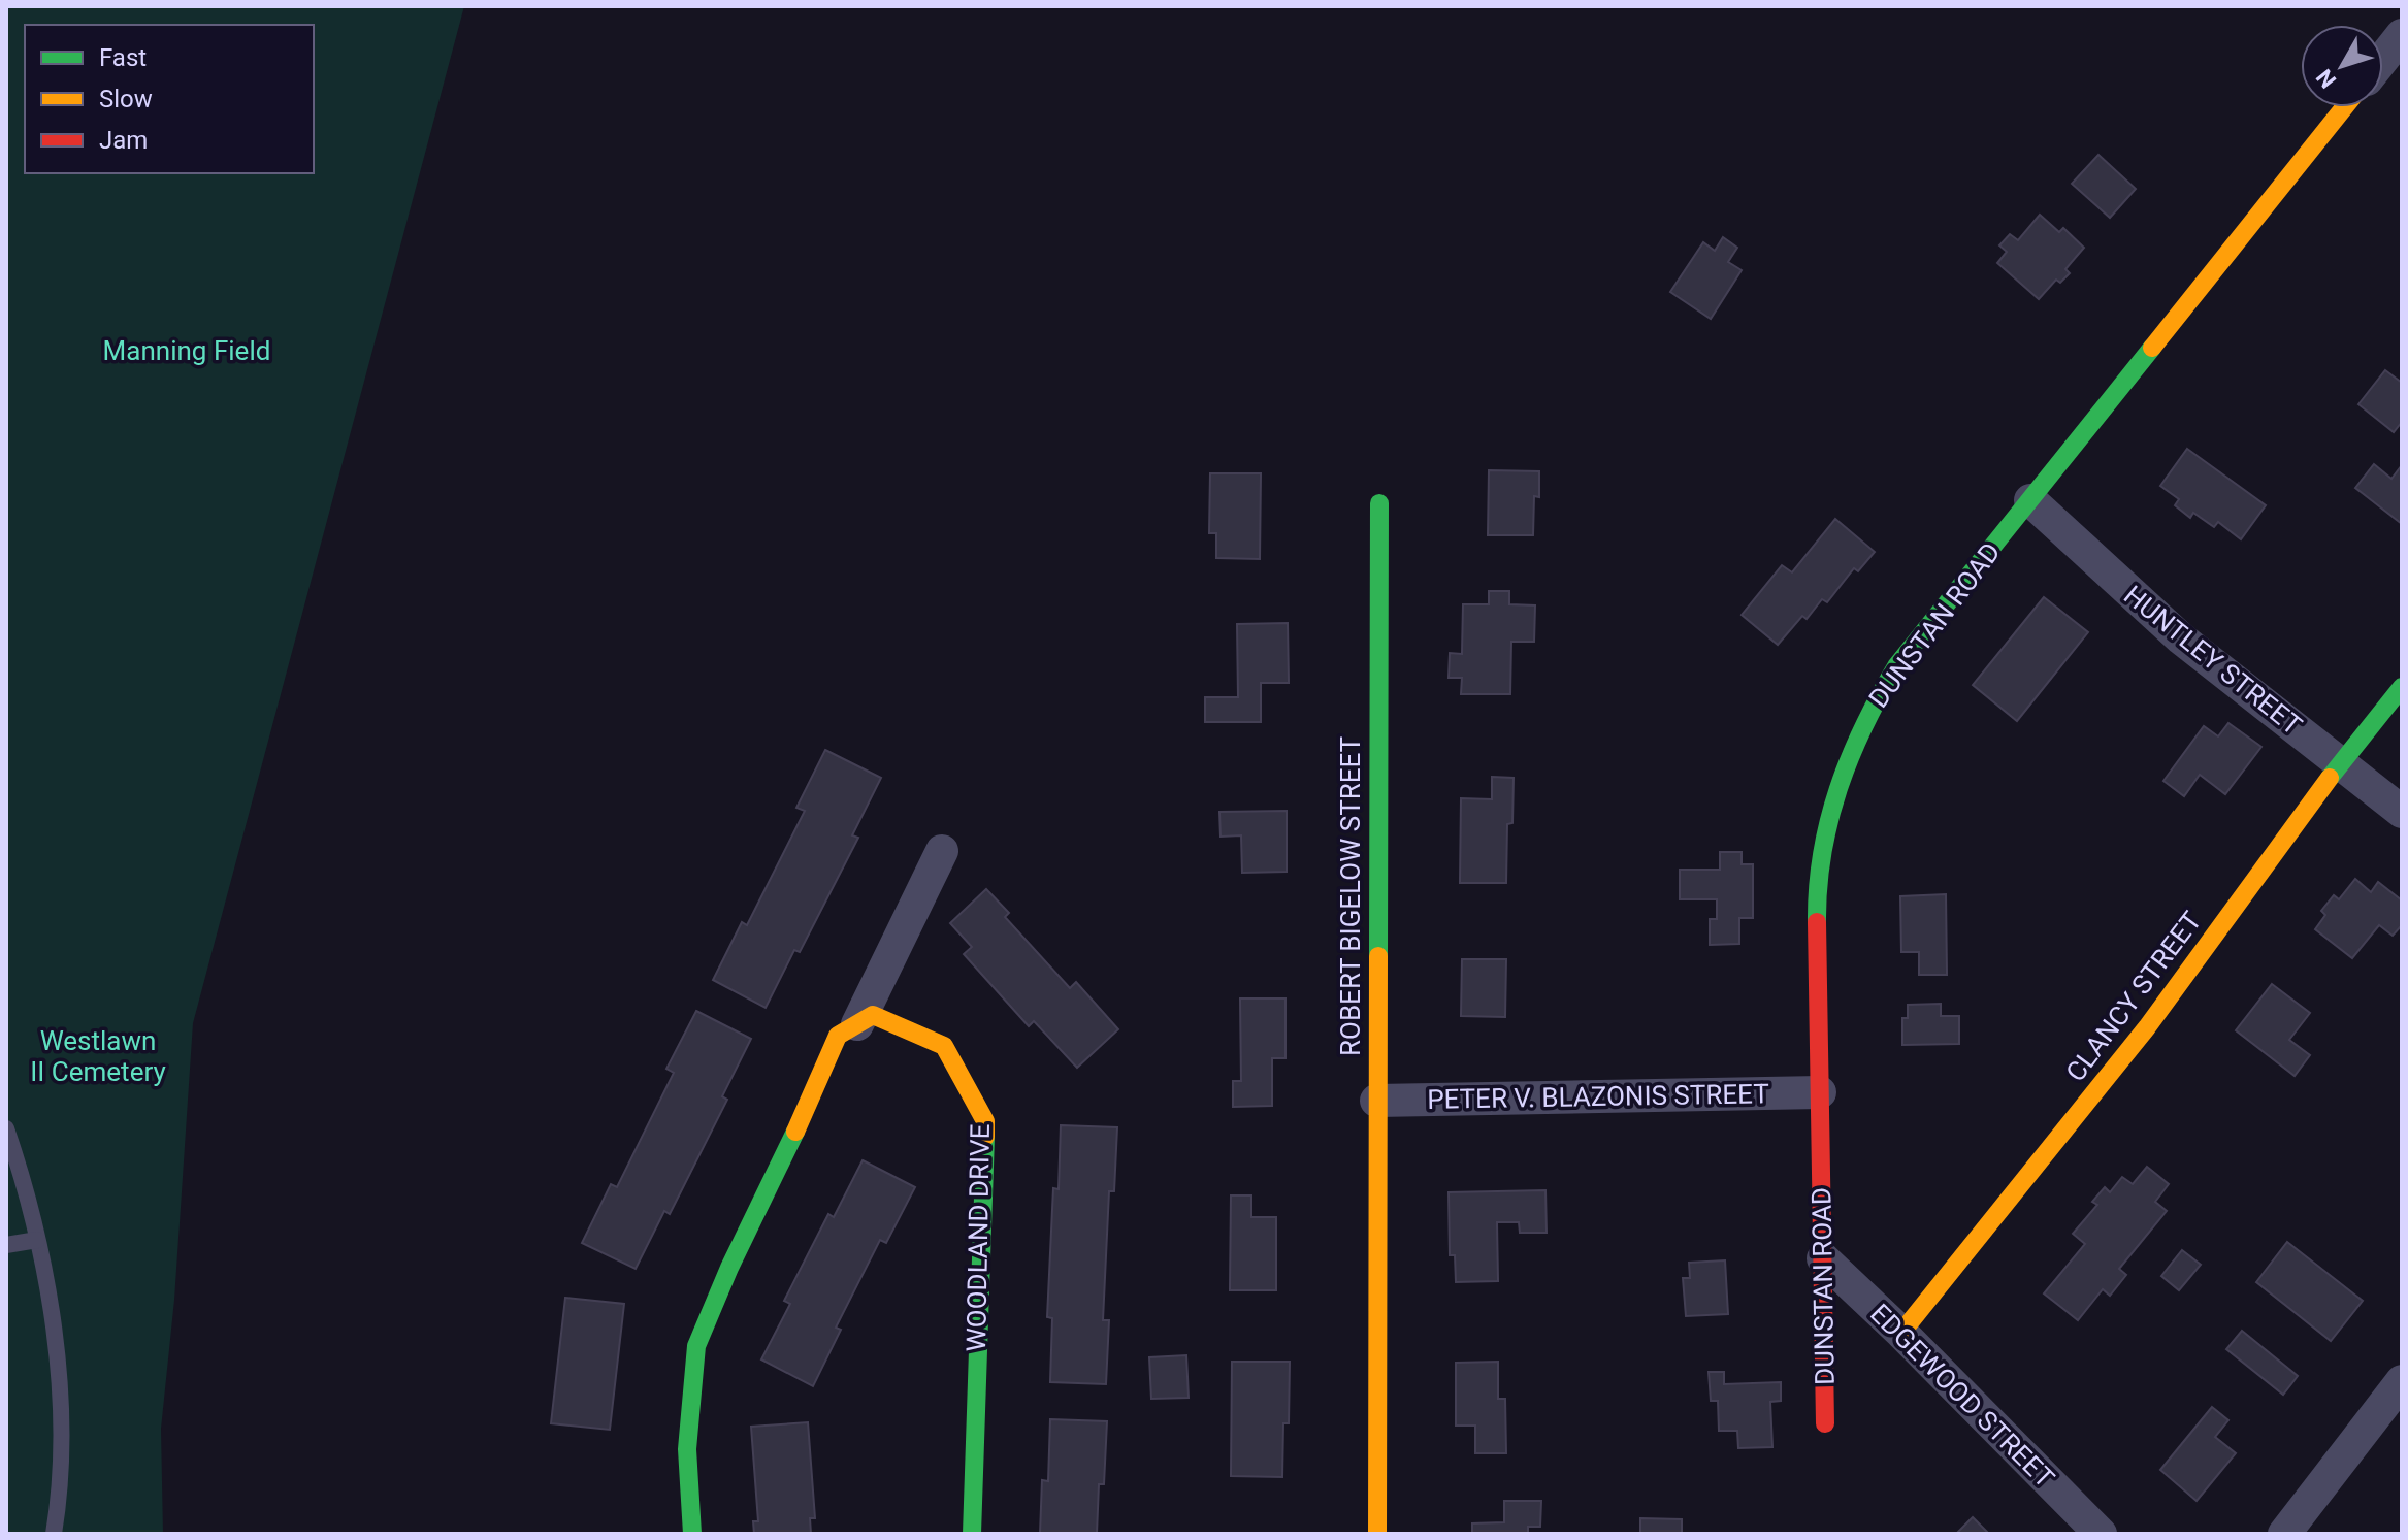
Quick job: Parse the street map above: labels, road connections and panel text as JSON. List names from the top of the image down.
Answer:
{
  "streets": {
    "street": [
      "DUNSTAN ROAD",
      "HUNTLEY STREET",
      "ROBERT BIGELOW STREET",
      "CLANCY STREET",
      "PETER V. BLAZONIS STREET",
      "WOODLAND DRIVE",
      "EDGEWOOD STREET"
    ]
  },
  "crossings": [
    ["DUNSTAN ROAD", "HUNTLEY STREET"],
    ["DUNSTAN ROAD", "PETER V. BLAZONIS STREET"],
    ["DUNSTAN ROAD", "EDGEWOOD STREET"],
    ["HUNTLEY STREET", "CLANCY STREET"],
    ["ROBERT BIGELOW STREET", "PETER V. BLAZONIS STREET"],
    ["CLANCY STREET", "EDGEWOOD STREET"]
  ],
  "parks": ["Manning Field", "Westlawn II Cemetery"],
  "legend": ["Fast", "Slow", "Jam"],
  "north": "bottom left"
}
